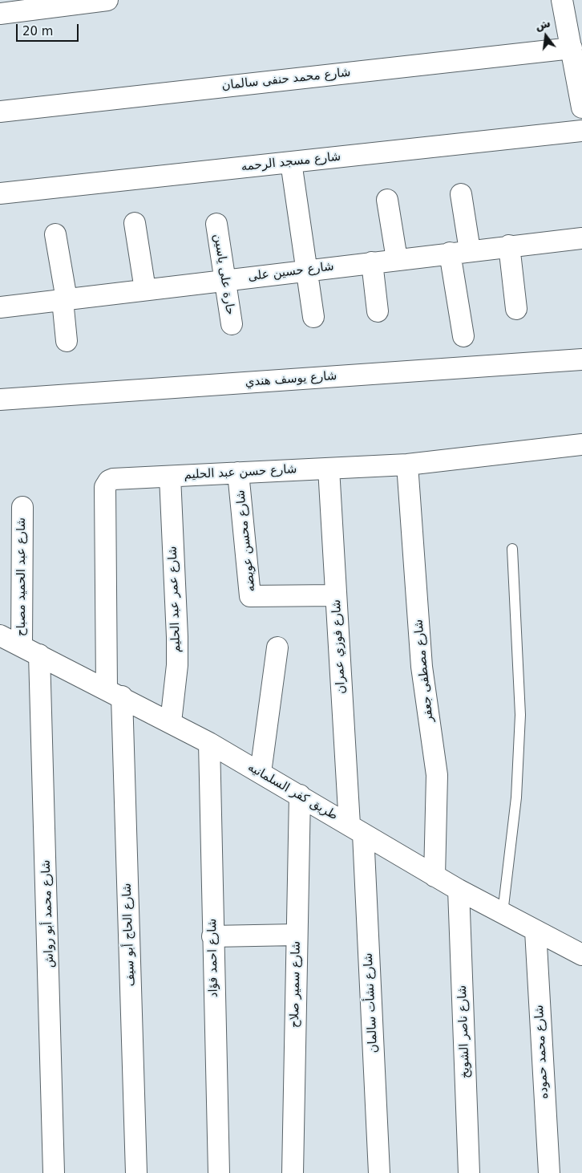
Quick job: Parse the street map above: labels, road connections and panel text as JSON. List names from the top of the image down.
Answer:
{
  "streets": {
    "street": [
      "شارع محمد حنفى سالمان",
      "شارع مسجد الرحمه",
      "شارع حسين على",
      "حارة على ياسين",
      "شارع يوسف هندي",
      "شارع حسن عبد الحليم",
      "شارع محسن عويضه",
      "شارع عبد الحميد مصباح",
      "شارع عمر عبد الحليم",
      "شارع فوزي عمران",
      "شارع مصطفى جعفر",
      "طريق كفر السلمانيه",
      "شارع محمد أبو رواش",
      "شارع الحاج أبو سيف",
      "شارع احمد فؤاد",
      "شارع سمير صلاح",
      "شارع نشأت سالمان",
      "شارع ناصر الشويخ",
      "شارع محمد حموده"
    ]
  },
  "crossings": [
    ["شارع حسين على", "حارة على ياسين"],
    ["شارع حسن عبد الحليم", "شارع محسن عويضه"],
    ["شارع حسن عبد الحليم", "شارع عمر عبد الحليم"],
    ["شارع حسن عبد الحليم", "شارع فوزي عمران"],
    ["شارع حسن عبد الحليم", "شارع مصطفى جعفر"],
    ["شارع حسن عبد الحليم", "طريق كفر السلمانيه"],
    ["شارع حسن عبد الحليم", "شارع الحاج أبو سيف"],
    ["شارع محسن عويضه", "شارع فوزي عمران"],
    ["شارع عبد الحميد مصباح", "طريق كفر السلمانيه"],
    ["شارع عبد الحميد مصباح", "شارع محمد أبو رواش"],
    ["شارع عمر عبد الحليم", "طريق كفر السلمانيه"],
    ["شارع فوزي عمران", "طريق كفر السلمانيه"],
    ["شارع فوزي عمران", "شارع نشأت سالمان"],
    ["شارع مصطفى جعفر", "طريق كفر السلمانيه"],
    ["طريق كفر السلمانيه", "شارع محمد أبو رواش"],
    ["طريق كفر السلمانيه", "شارع الحاج أبو سيف"],
    ["طريق كفر السلمانيه", "شارع احمد فؤاد"],
    ["طريق كفر السلمانيه", "شارع سمير صلاح"],
    ["طريق كفر السلمانيه", "شارع نشأت سالمان"],
    ["طريق كفر السلمانيه", "شارع ناصر الشويخ"],
    ["طريق كفر السلمانيه", "شارع محمد حموده"]
  ],
  "scale_bar": "20 m",
  "north": "top"
}
